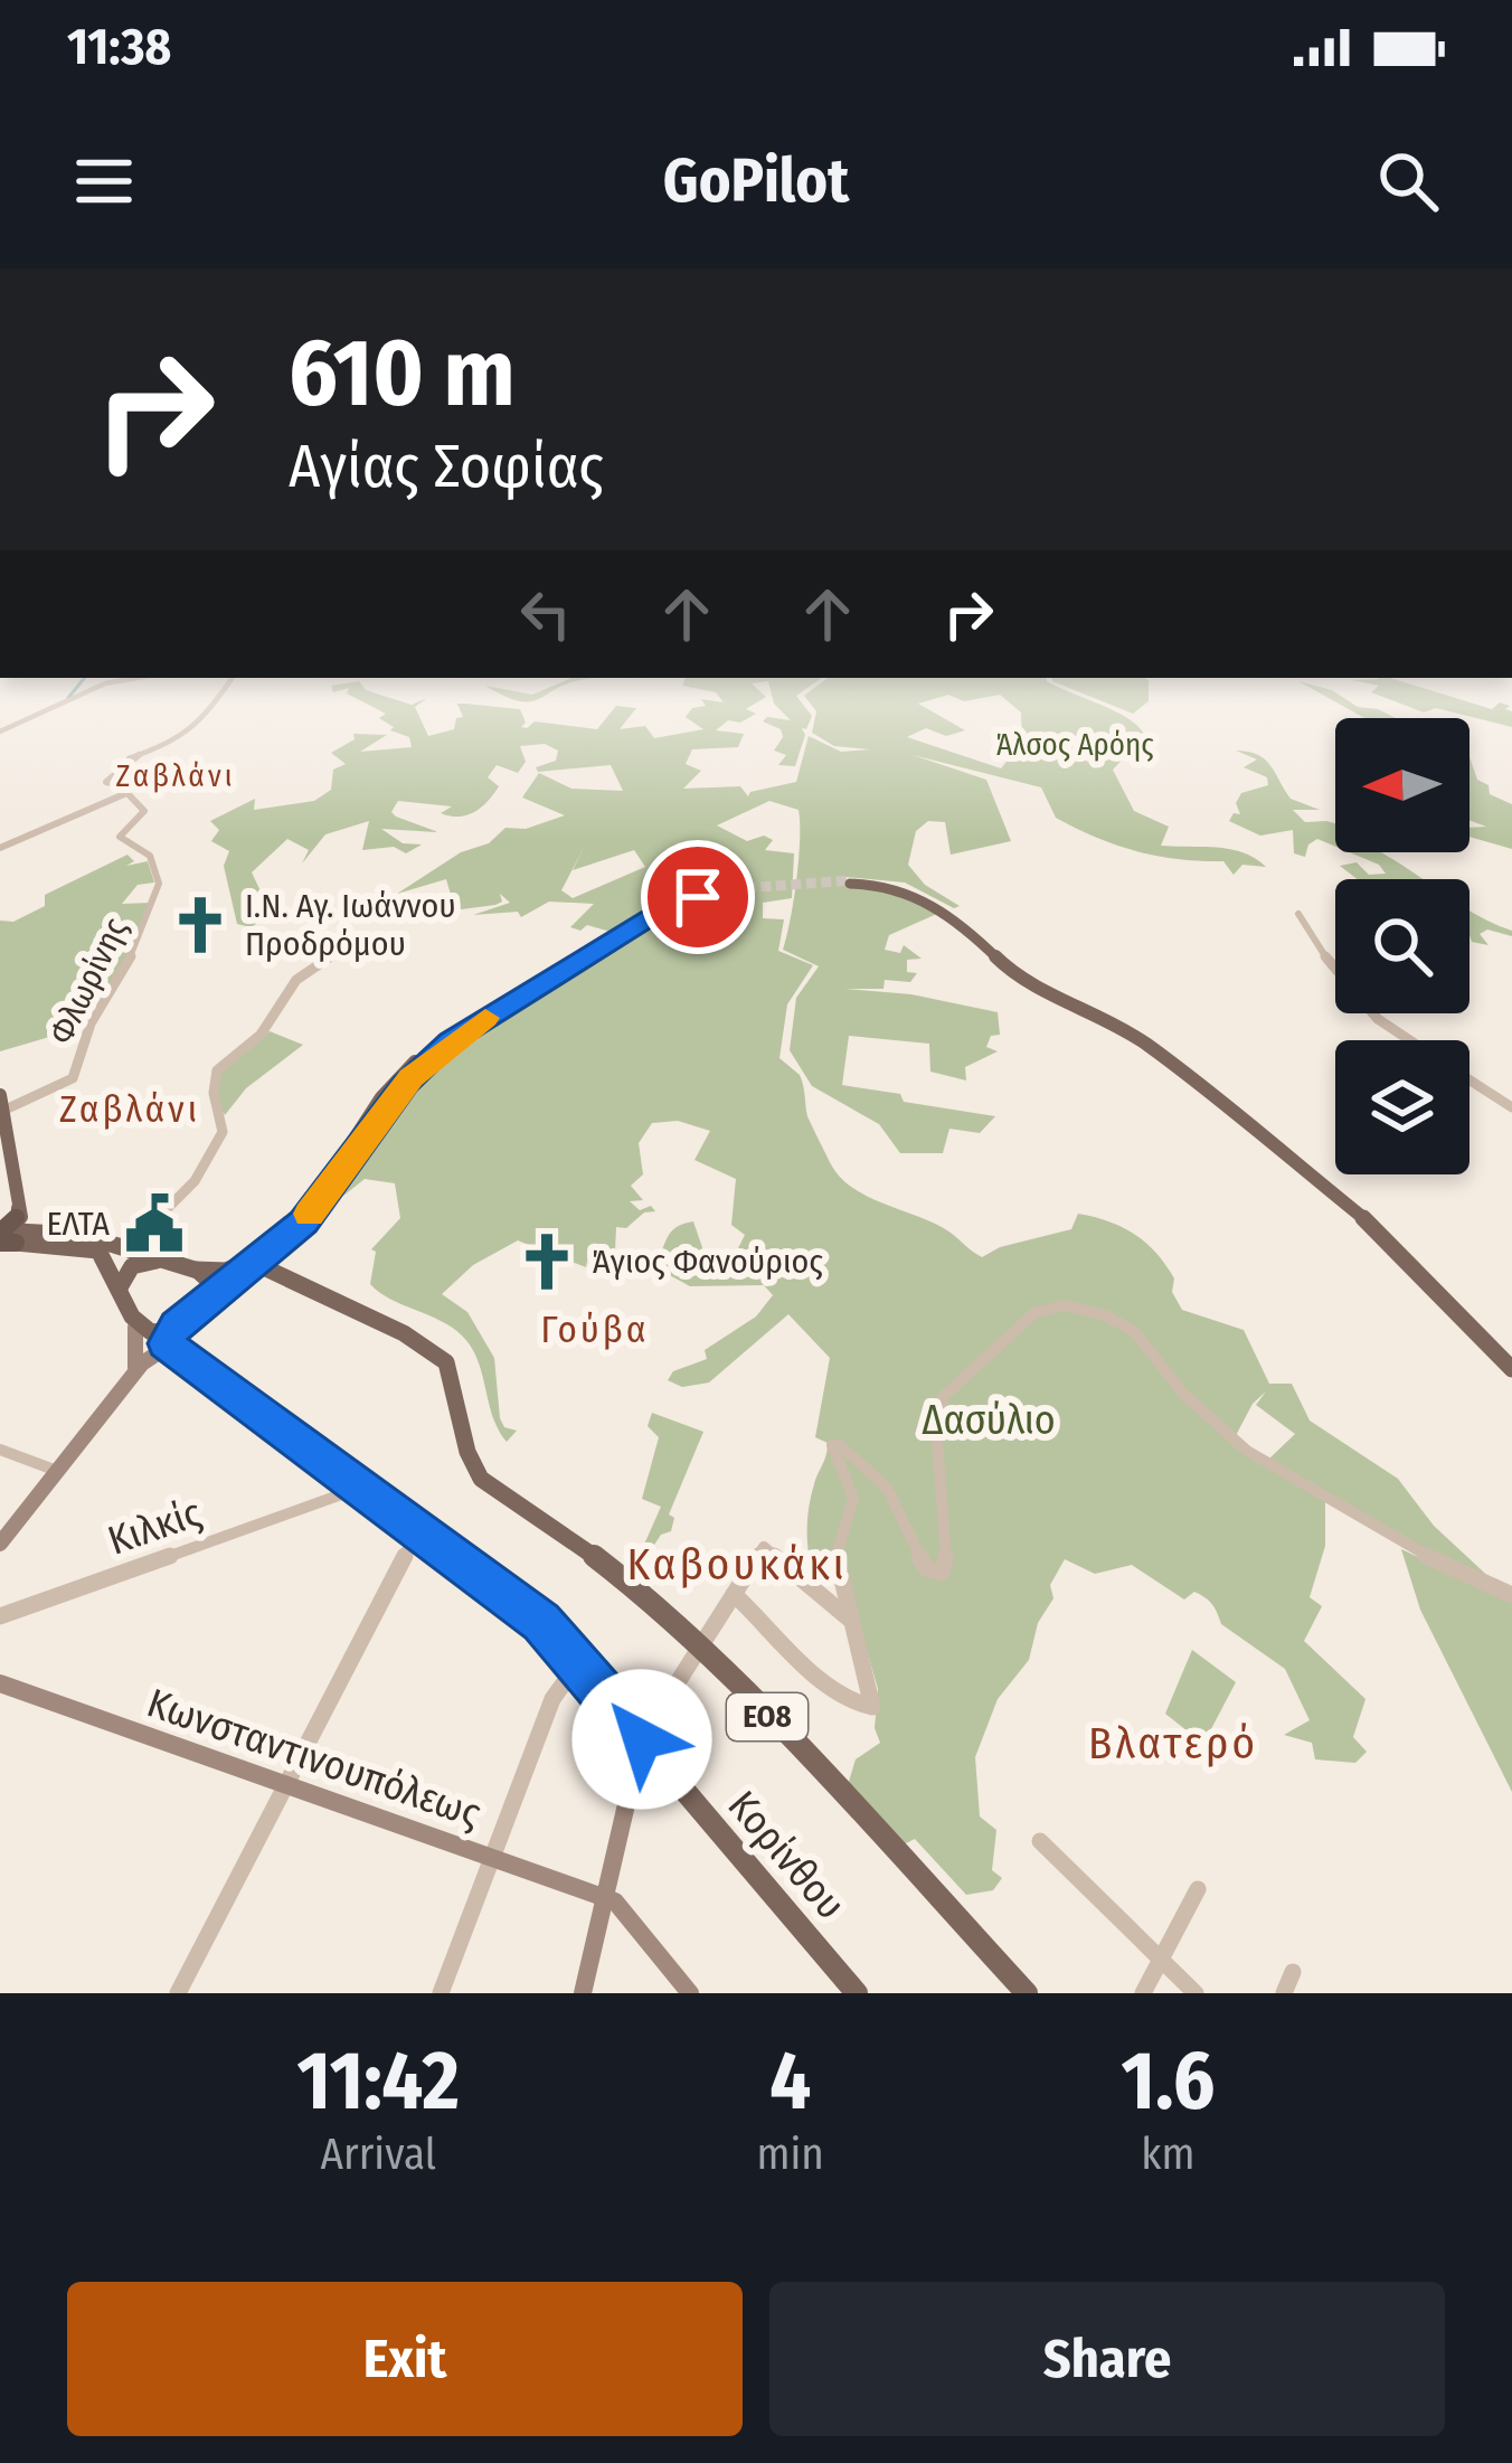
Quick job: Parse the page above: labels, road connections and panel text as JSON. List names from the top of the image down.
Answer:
{
  "streets": {
    "main road": ["ΕΟ8", "Κωνσταντινουπόλεως", "Κορίνθου"],
    "street": ["Φλωρίνης", "Κιλκίς"]
  },
  "crossings": [
    ["Κιλκίς", "Κορίνθου"]
  ],
  "districts": [
    "Ζαβλάνι",
    "Ζαβλάνι",
    "Γούβα",
    "Καβουκάκι",
    "Βλατερό"
  ],
  "parks": ["Άλσος Αρόης", "Δασύλιο"],
  "places": {
    "church": ["Ι.Ν. Αγ. Ιωάννου Προδρόμου", "Άγιος Φανούριος"],
    "public building": ["ΕΛΤΑ"]
  },
  "north": "left",
  "page": {
    "status": "11:38",
    "header": "GoPilot",
    "turn": ["610 m", "Αγίας Σοφίας"],
    "eta": [
      "11:42",
      "Arrival",
      "4",
      "min",
      "1.6",
      "km"
    ],
    "buttons": ["Exit", "Share"]
  }
}
